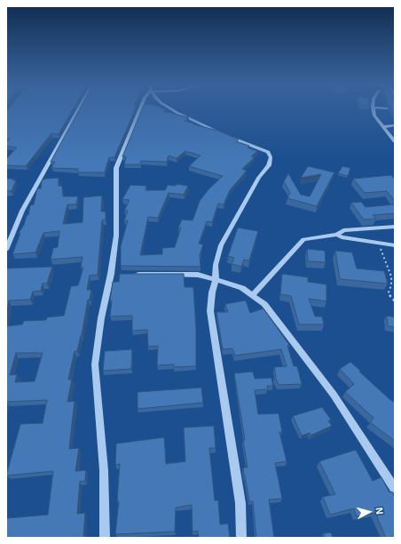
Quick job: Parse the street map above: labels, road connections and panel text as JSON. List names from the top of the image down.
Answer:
{
  "north": "right"
}
